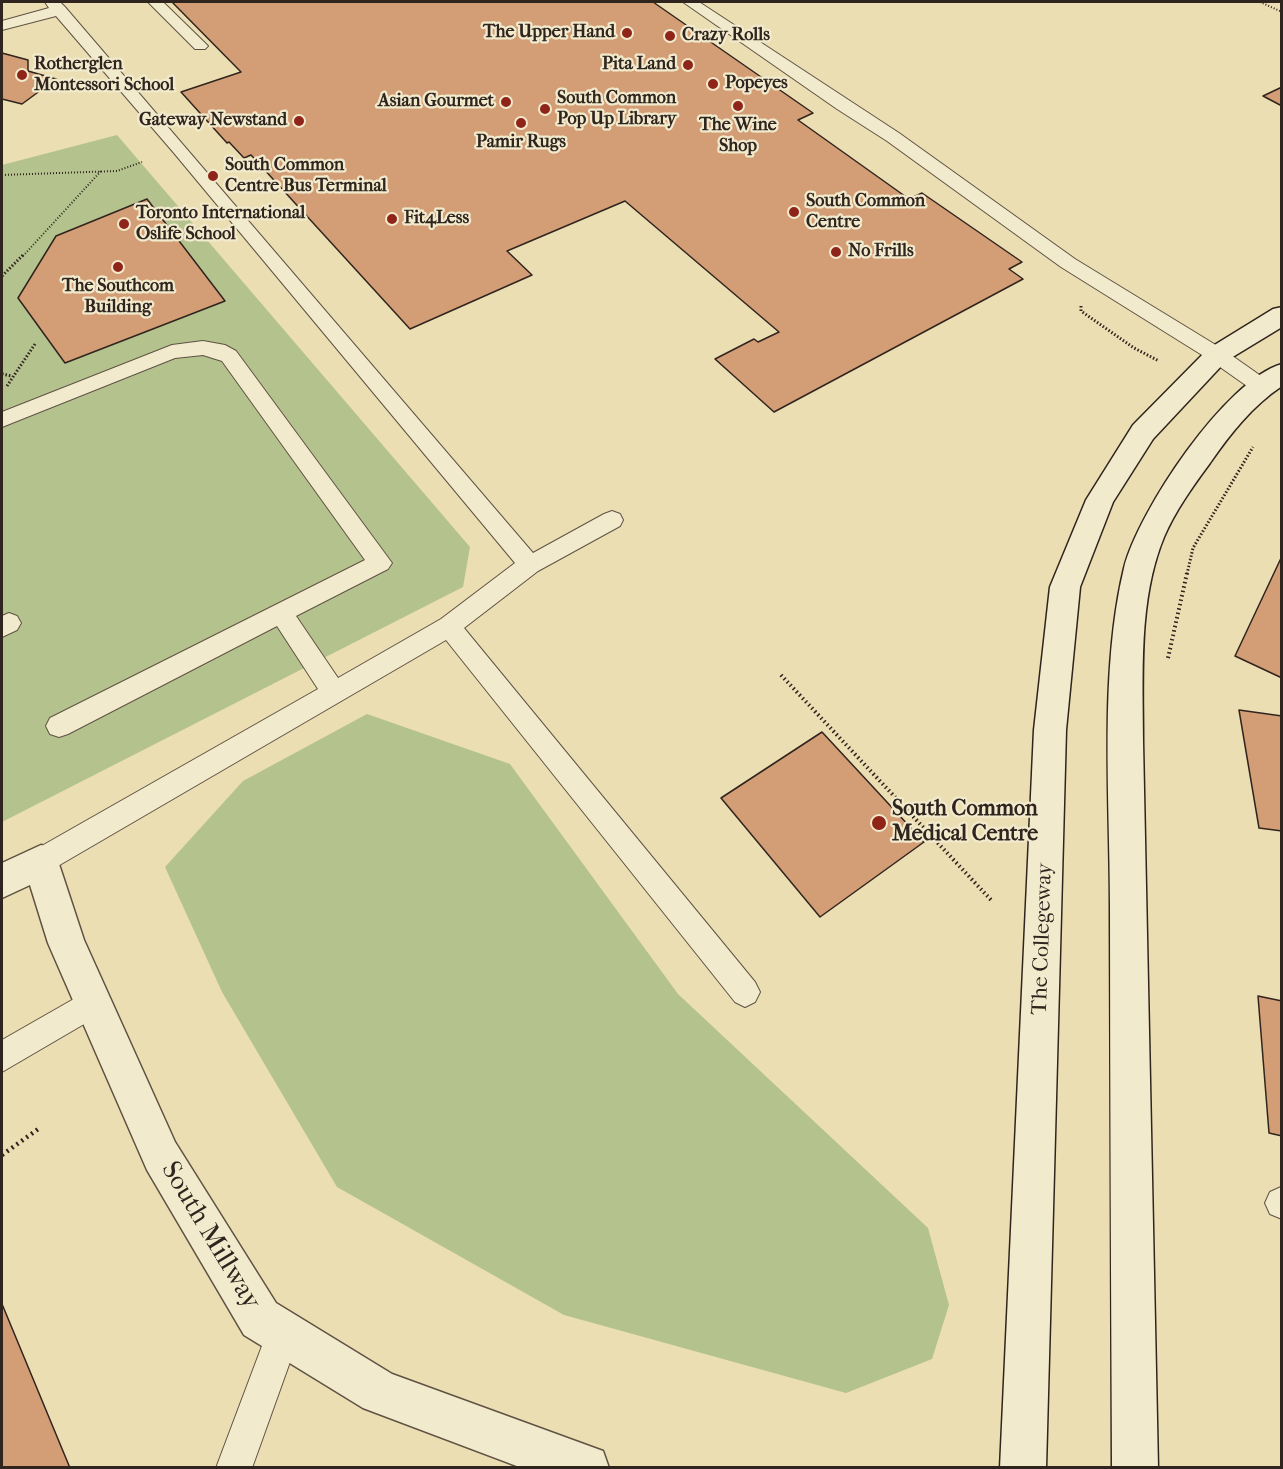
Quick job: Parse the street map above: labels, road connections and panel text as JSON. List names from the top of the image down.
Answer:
{
  "streets": {
    "street": ["The Collegeway", "South Millway"]
  },
  "places": [
    "The Upper Hand",
    "Crazy Rolls",
    "Pita Land",
    "Rotherglen Montessori School",
    "Popeyes",
    "Asian Gourmet",
    "The Wine Shop",
    "South Common Pop Up Library",
    "Gateway Newstand",
    "Pamir Rugs",
    "South Common Centre Bus Terminal",
    "South Common Centre",
    "Fit4Less",
    "Toronto International Oslife School",
    "No Frills",
    "The Southcom Building",
    "South Common Medical Centre"
  ]
}
